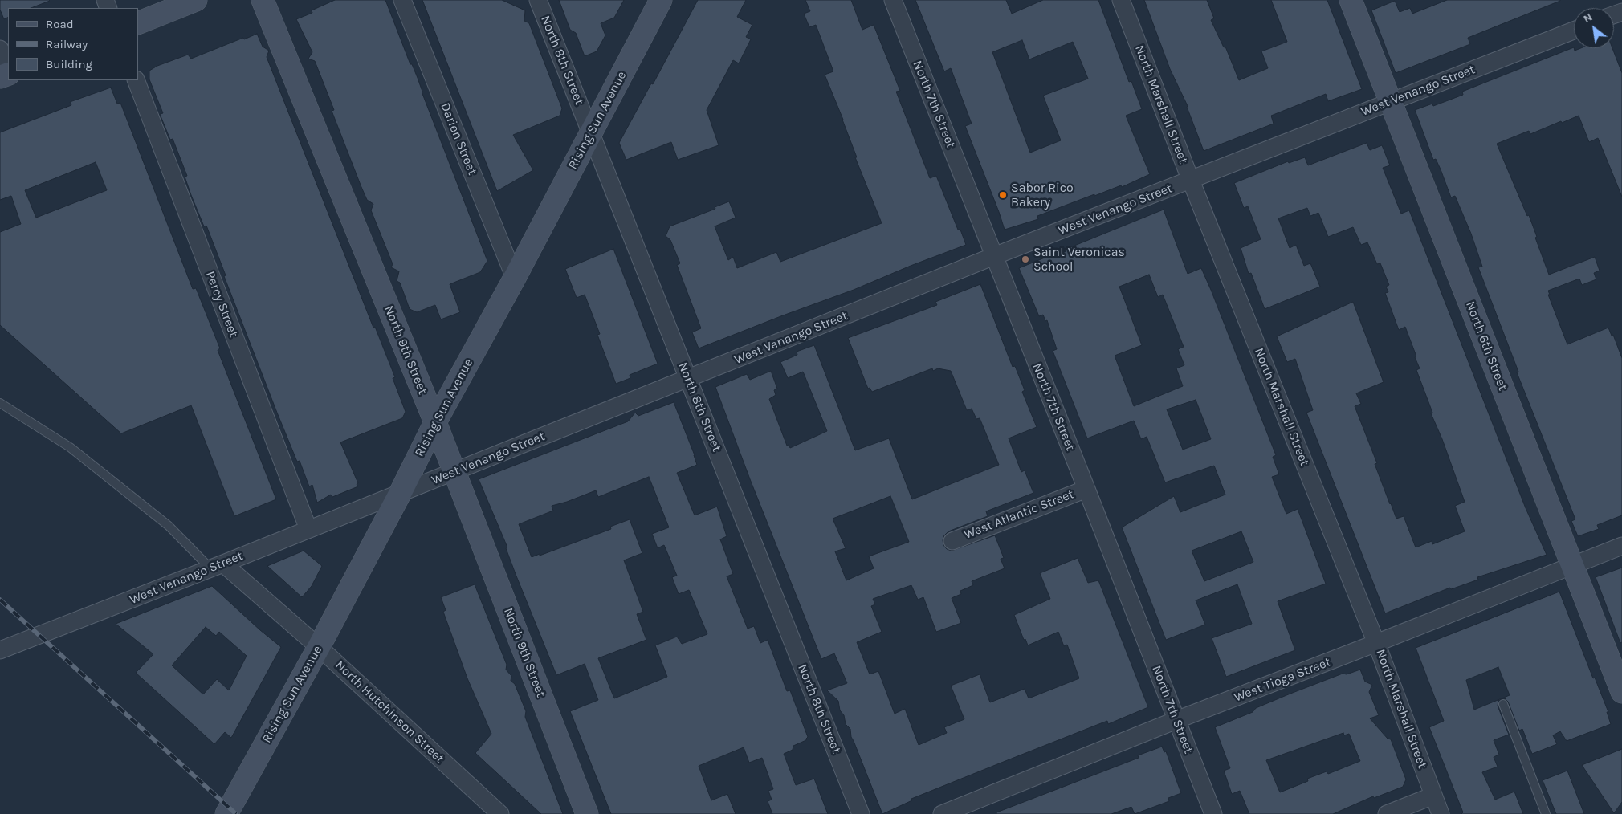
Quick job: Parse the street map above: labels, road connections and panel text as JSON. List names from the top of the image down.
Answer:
{
  "streets": {
    "street": [
      "North 8th Street",
      "West Venango Street",
      "North 7th Street",
      "North Marshall Street",
      "Rising Sun Avenue",
      "Darien Street",
      "Percy Street",
      "North 6th Street",
      "North 9th Street",
      "West Atlantic Street",
      "West Tioga Street",
      "North Hutchinson Street"
    ]
  },
  "crossings": [
    ["North 8th Street", "West Venango Street"],
    ["North 8th Street", "Rising Sun Avenue"],
    ["West Venango Street", "North 7th Street"],
    ["West Venango Street", "North Marshall Street"],
    ["West Venango Street", "Rising Sun Avenue"],
    ["West Venango Street", "Percy Street"],
    ["West Venango Street", "North 6th Street"],
    ["West Venango Street", "North 9th Street"],
    ["West Venango Street", "North Hutchinson Street"],
    ["North 7th Street", "West Atlantic Street"],
    ["North 7th Street", "West Tioga Street"],
    ["North Marshall Street", "West Tioga Street"],
    ["Rising Sun Avenue", "Darien Street"],
    ["Rising Sun Avenue", "North 9th Street"],
    ["Rising Sun Avenue", "North Hutchinson Street"],
    ["North 6th Street", "West Tioga Street"]
  ],
  "places": ["Sabor Rico Bakery", "Saint Veronicas School"],
  "legend": ["Road", "Railway", "Building"],
  "north": "top left"
}
